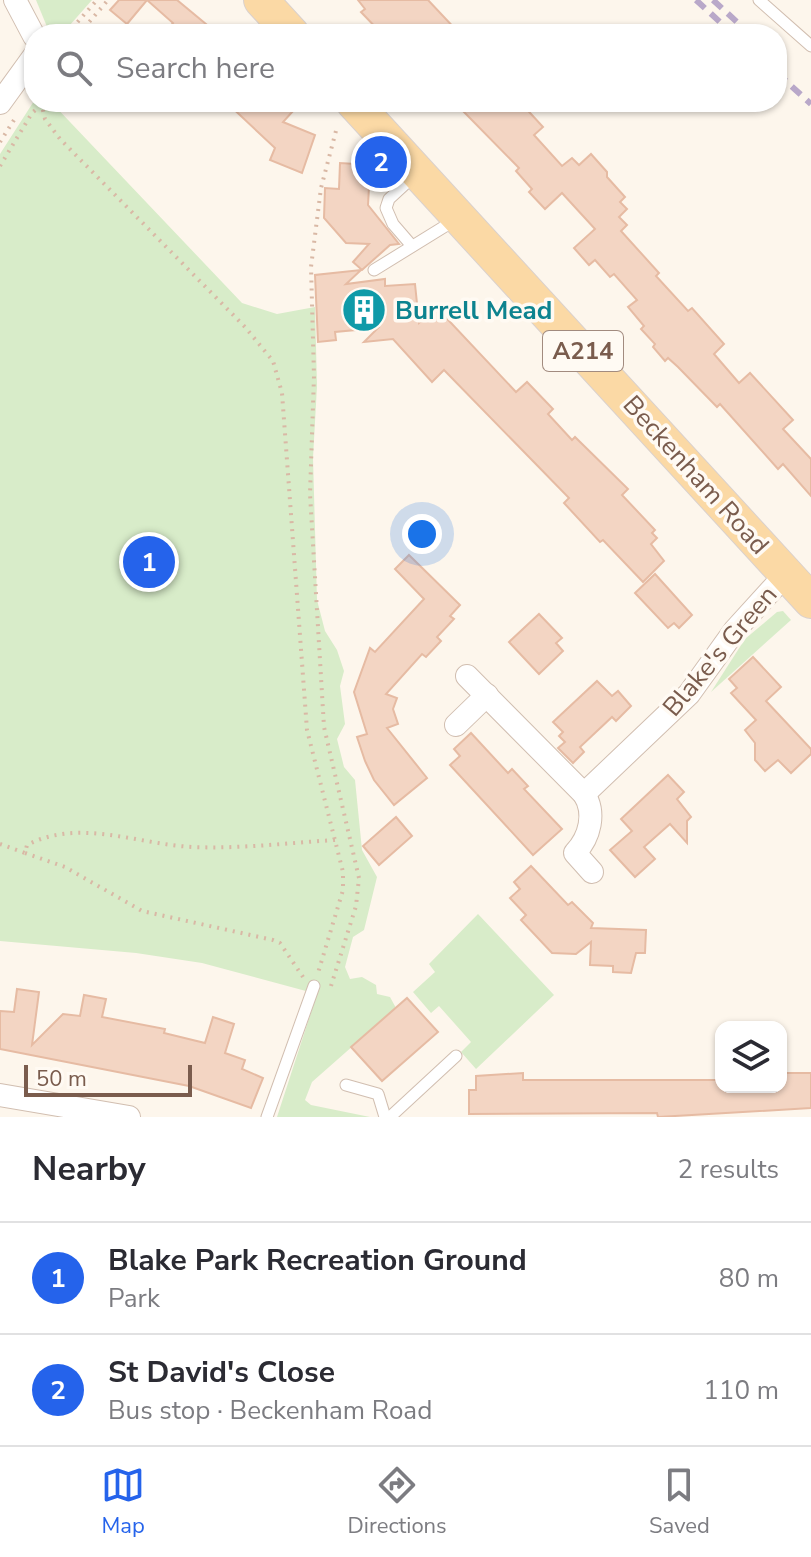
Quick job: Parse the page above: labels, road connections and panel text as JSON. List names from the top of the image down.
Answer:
{
  "streets": {
    "main road": ["A214", "Beckenham Road"],
    "street": ["Blake's Green"]
  },
  "crossings": [
    ["Beckenham Road", "Blake's Green"]
  ],
  "places": {
    "building": ["Burrell Mead"]
  },
  "scale_bar": "50 m",
  "page": {
    "search": "Search here",
    "pins": ["2", "1"],
    "scale": "50 m",
    "heading": ["Nearby", "2 results"],
    "list": [
      {
        "mark": "1",
        "name": "Blake Park Recreation Ground",
        "note": "Park",
        "value": "80 m"
      },
      {
        "mark": "2",
        "name": "St David's Close",
        "note": "Bus stop · Beckenham Road",
        "value": "110 m"
      }
    ],
    "nav": ["Map", "Directions", "Saved"]
  }
}
